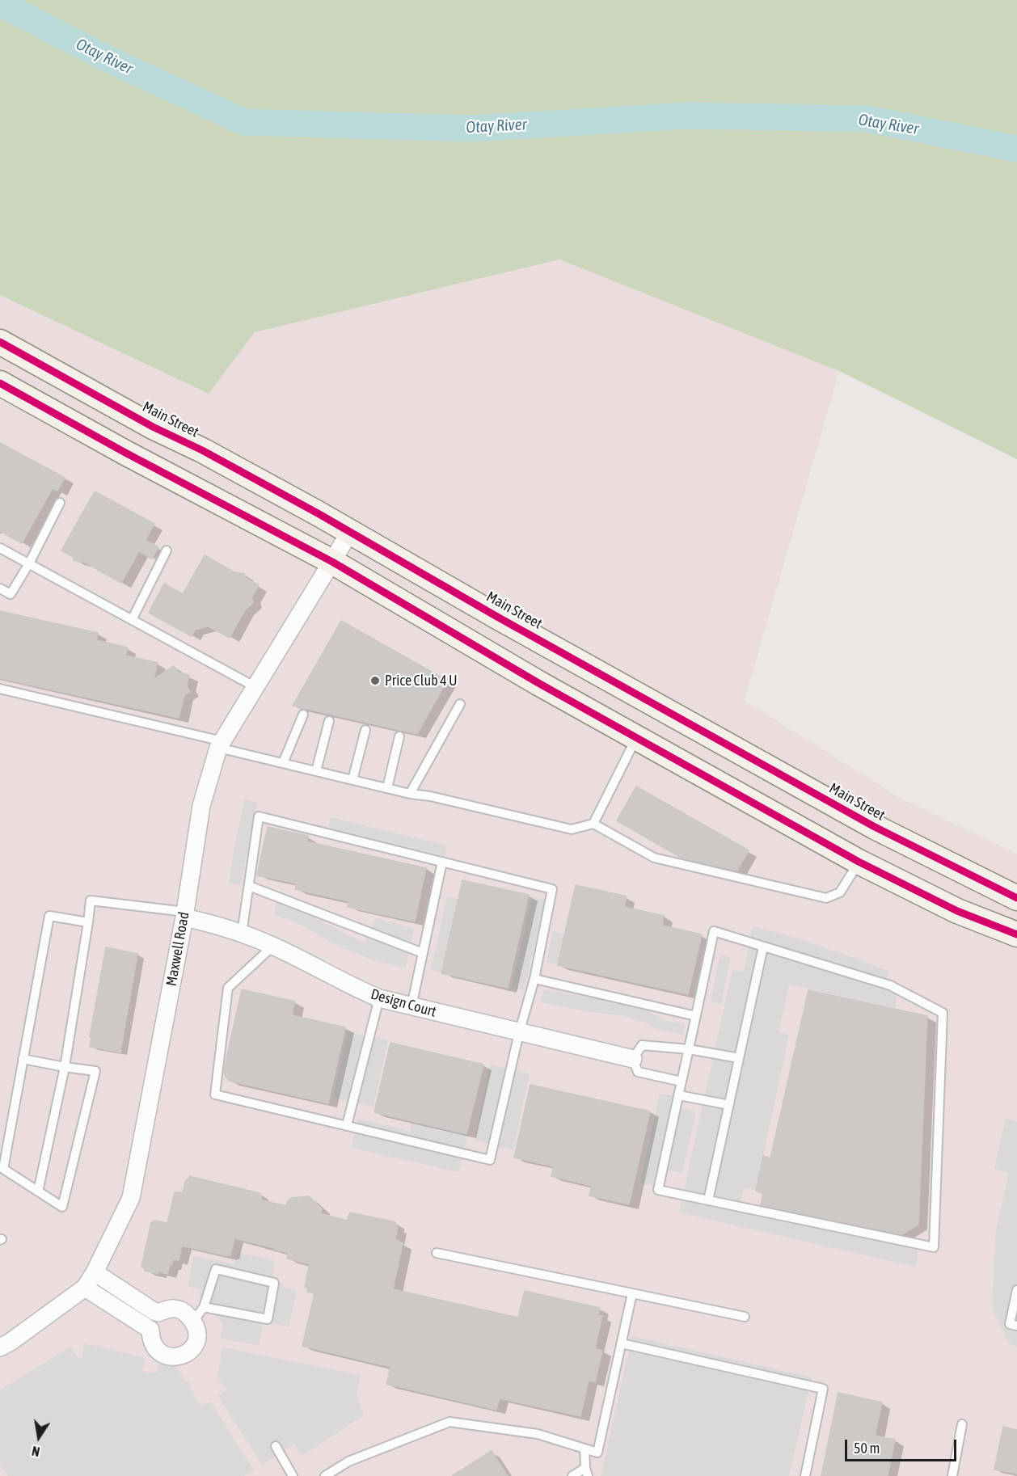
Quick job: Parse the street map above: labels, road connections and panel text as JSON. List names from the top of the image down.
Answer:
{
  "streets": {
    "main road": ["Main Street"],
    "street": ["Maxwell Road", "Design Court"]
  },
  "crossings": [
    ["Main Street", "Maxwell Road"],
    ["Maxwell Road", "Design Court"]
  ],
  "water": ["Otay River"],
  "places": ["Price Club 4 U"],
  "scale_bar": "50 m",
  "north": "bottom"
}
